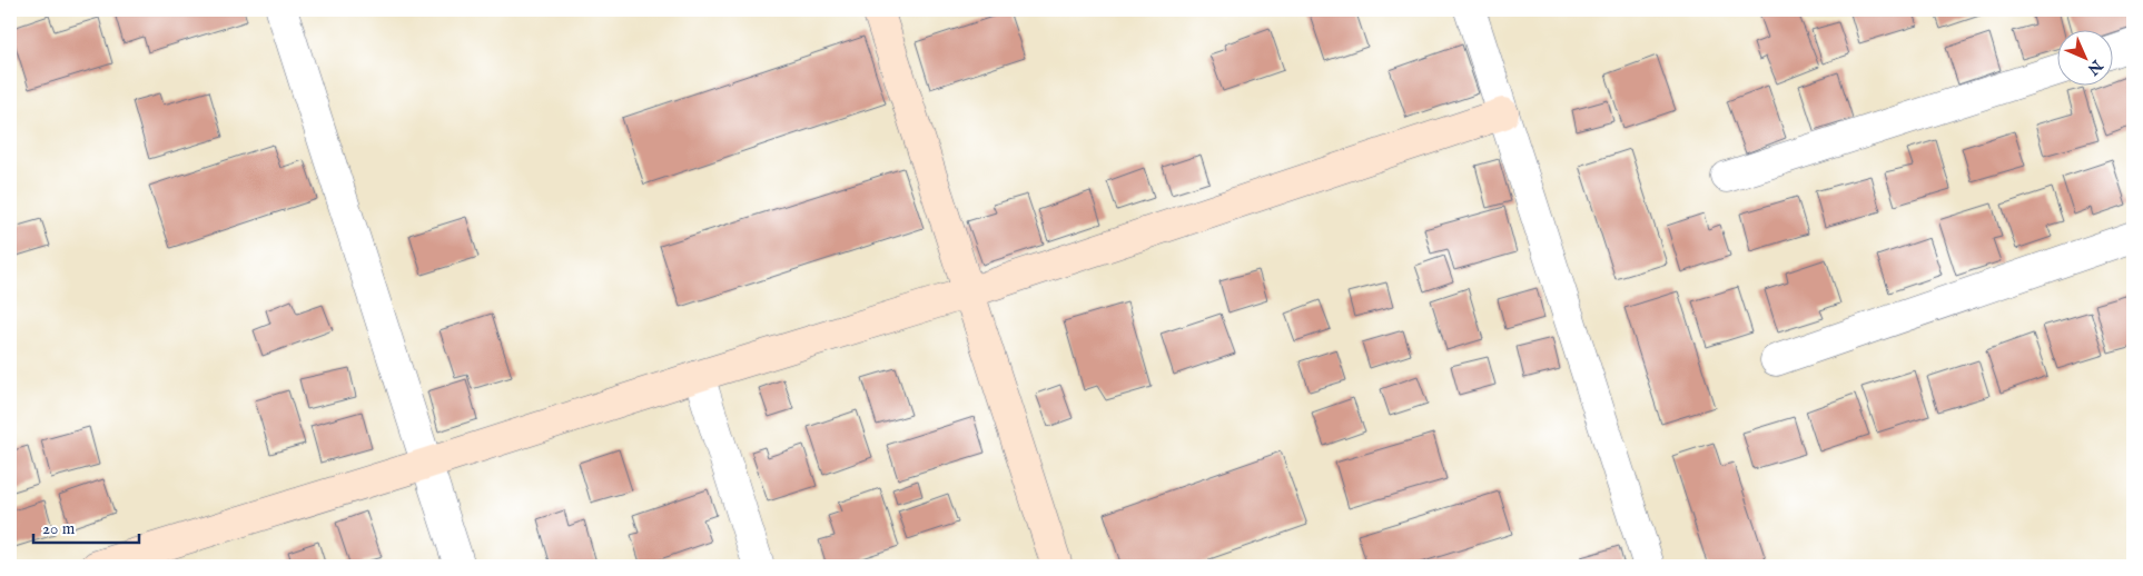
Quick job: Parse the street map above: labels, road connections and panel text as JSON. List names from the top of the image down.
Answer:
{
  "scale_bar": "20 m",
  "north": "bottom right"
}
